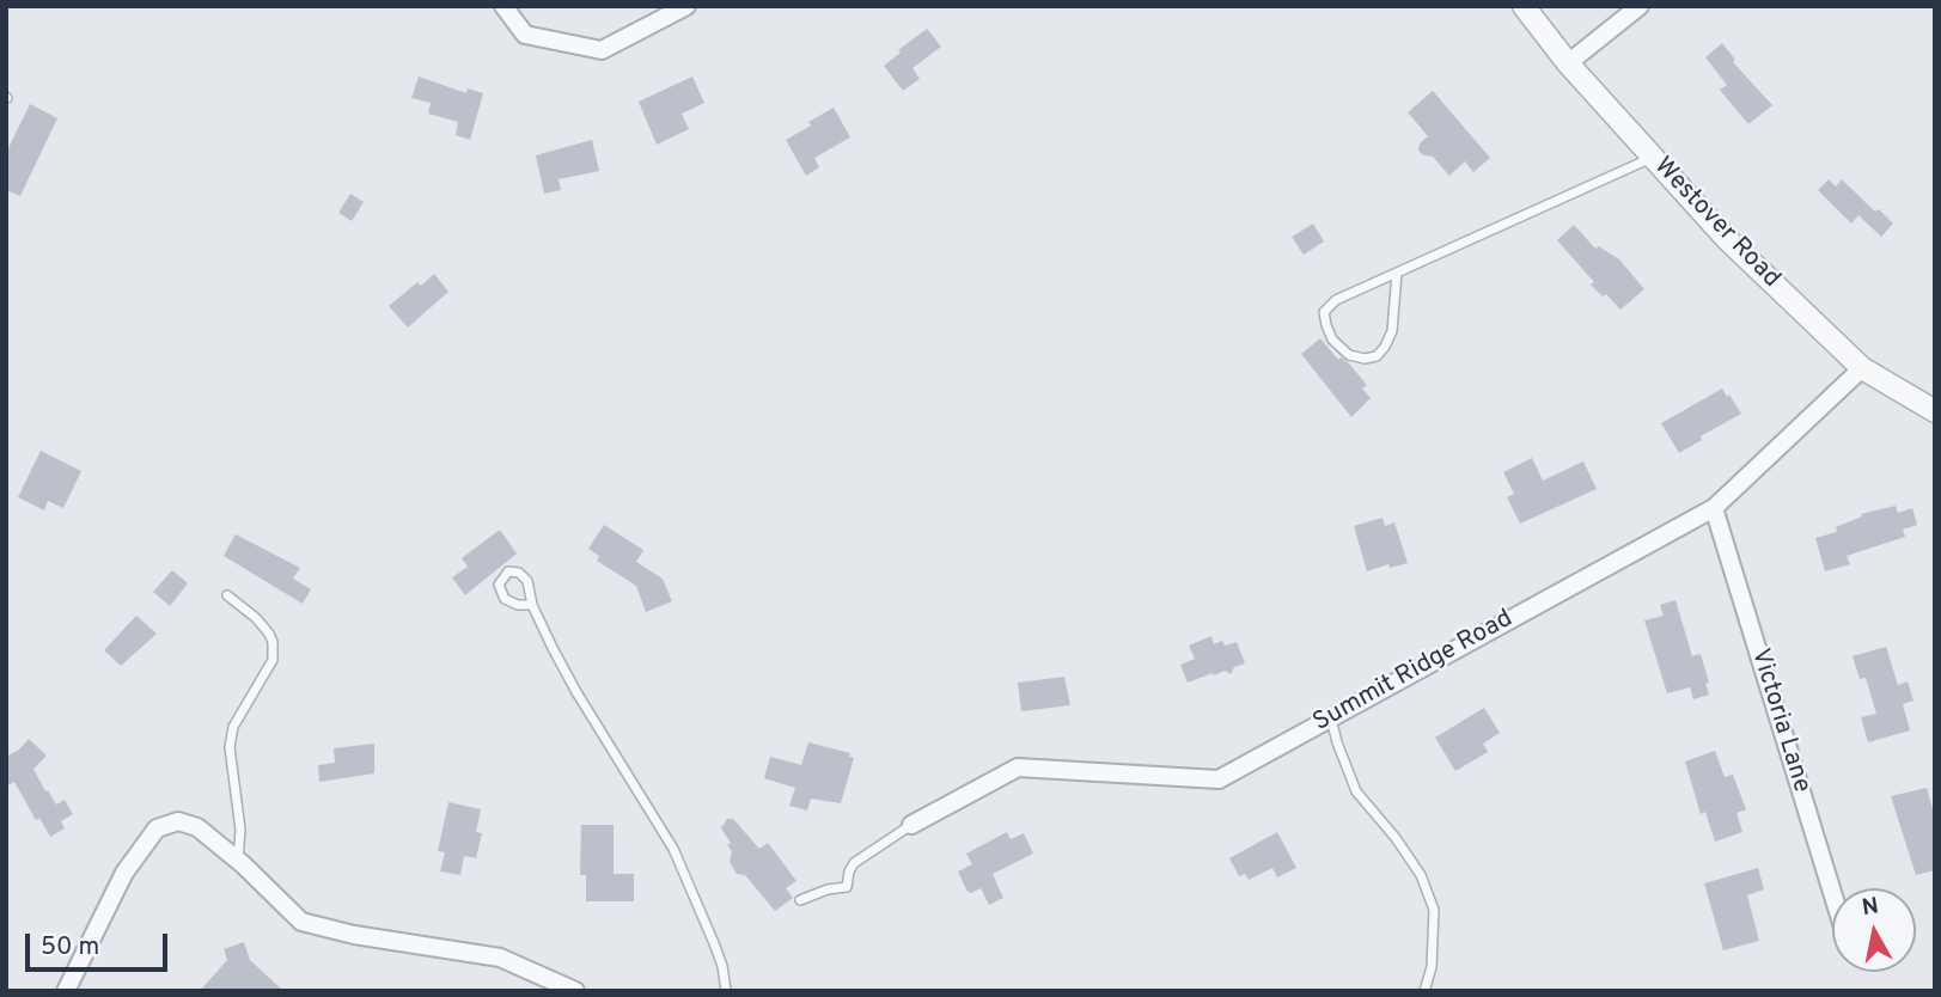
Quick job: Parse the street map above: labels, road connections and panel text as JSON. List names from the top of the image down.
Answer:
{
  "streets": {
    "street": ["Westover Road", "Summit Ridge Road", "Victoria Lane"]
  },
  "crossings": [
    ["Westover Road", "Summit Ridge Road"],
    ["Summit Ridge Road", "Victoria Lane"]
  ],
  "scale_bar": "50 m",
  "north": "top"
}
